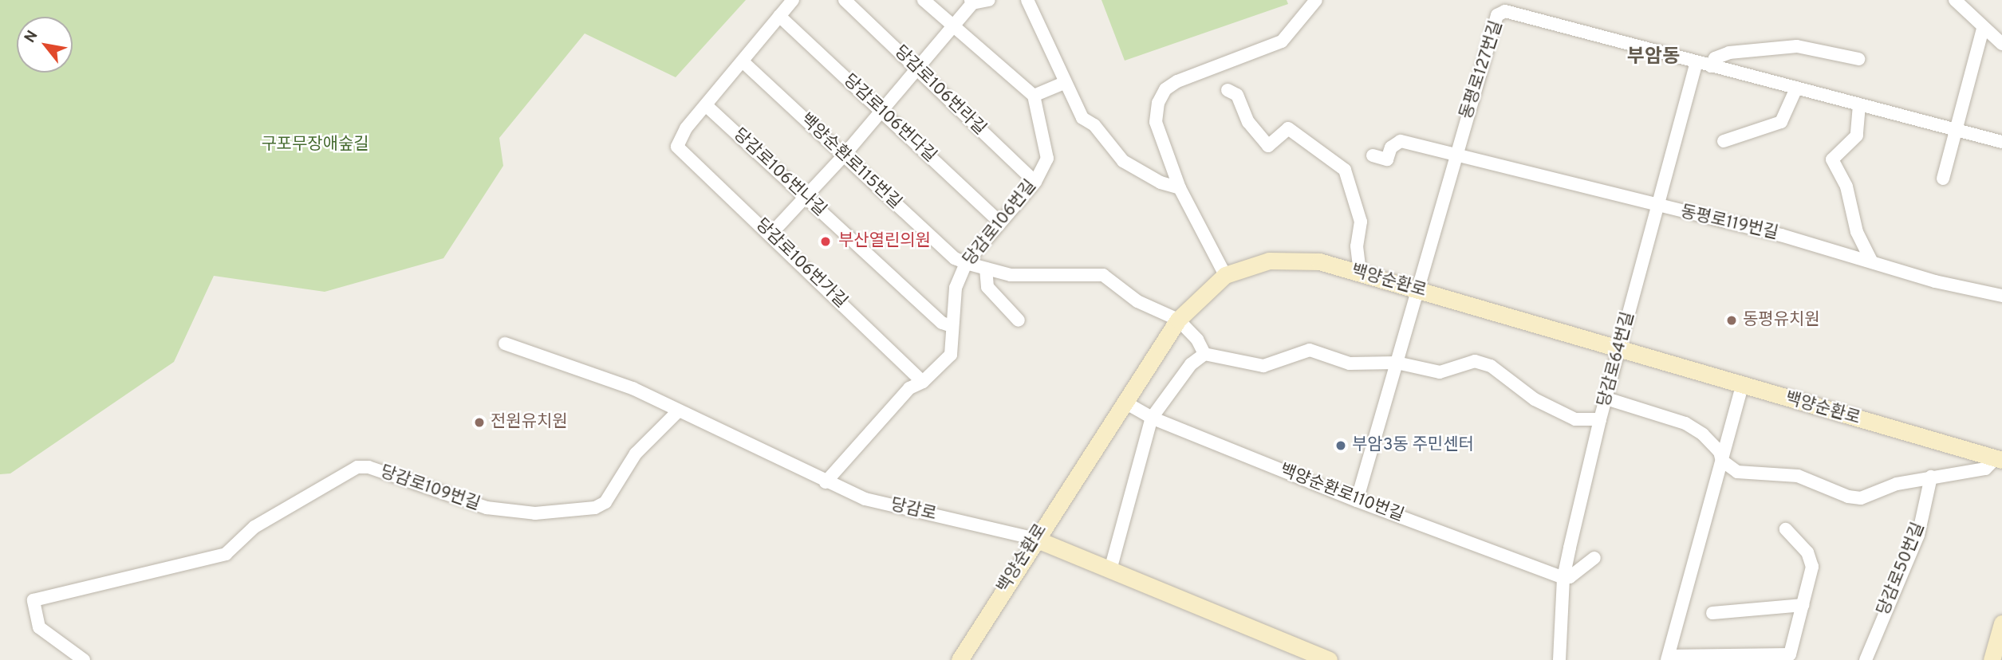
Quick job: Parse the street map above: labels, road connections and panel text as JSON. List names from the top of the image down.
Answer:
{
  "streets": {
    "main road": ["백양순환로", "당감로"],
    "street": [
      "동평로127번길",
      "당감로106번라길",
      "당감로106번다길",
      "백양순환로115번길",
      "당감로106번나길",
      "당감로106번길",
      "동평로119번길",
      "당감로106번가길",
      "당감로64번길",
      "당감로109번길",
      "백양순환로110번길",
      "당감로50번길"
    ]
  },
  "crossings": [
    ["동평로127번길", "동평로119번길"],
    ["동평로127번길", "백양순환로"],
    ["동평로127번길", "당감로64번길"],
    ["동평로127번길", "백양순환로110번길"],
    ["당감로106번라길", "당감로106번길"],
    ["당감로106번다길", "당감로106번길"],
    ["백양순환로115번길", "당감로106번길"],
    ["백양순환로115번길", "백양순환로"],
    ["당감로106번나길", "당감로106번길"],
    ["당감로106번나길", "당감로106번가길"],
    ["당감로106번길", "당감로106번가길"],
    ["당감로106번길", "당감로"],
    ["동평로119번길", "당감로64번길"],
    ["백양순환로", "당감로64번길"],
    ["백양순환로", "백양순환로110번길"],
    ["백양순환로", "당감로"],
    ["당감로64번길", "백양순환로110번길"],
    ["당감로109번길", "당감로"]
  ],
  "districts": ["부암동"],
  "parks": ["구포무장애숲길"],
  "places": [
    "부산열린의원",
    "동평유치원",
    "전원유치원",
    "부암3동 주민센터"
  ],
  "north": "top left"
}
